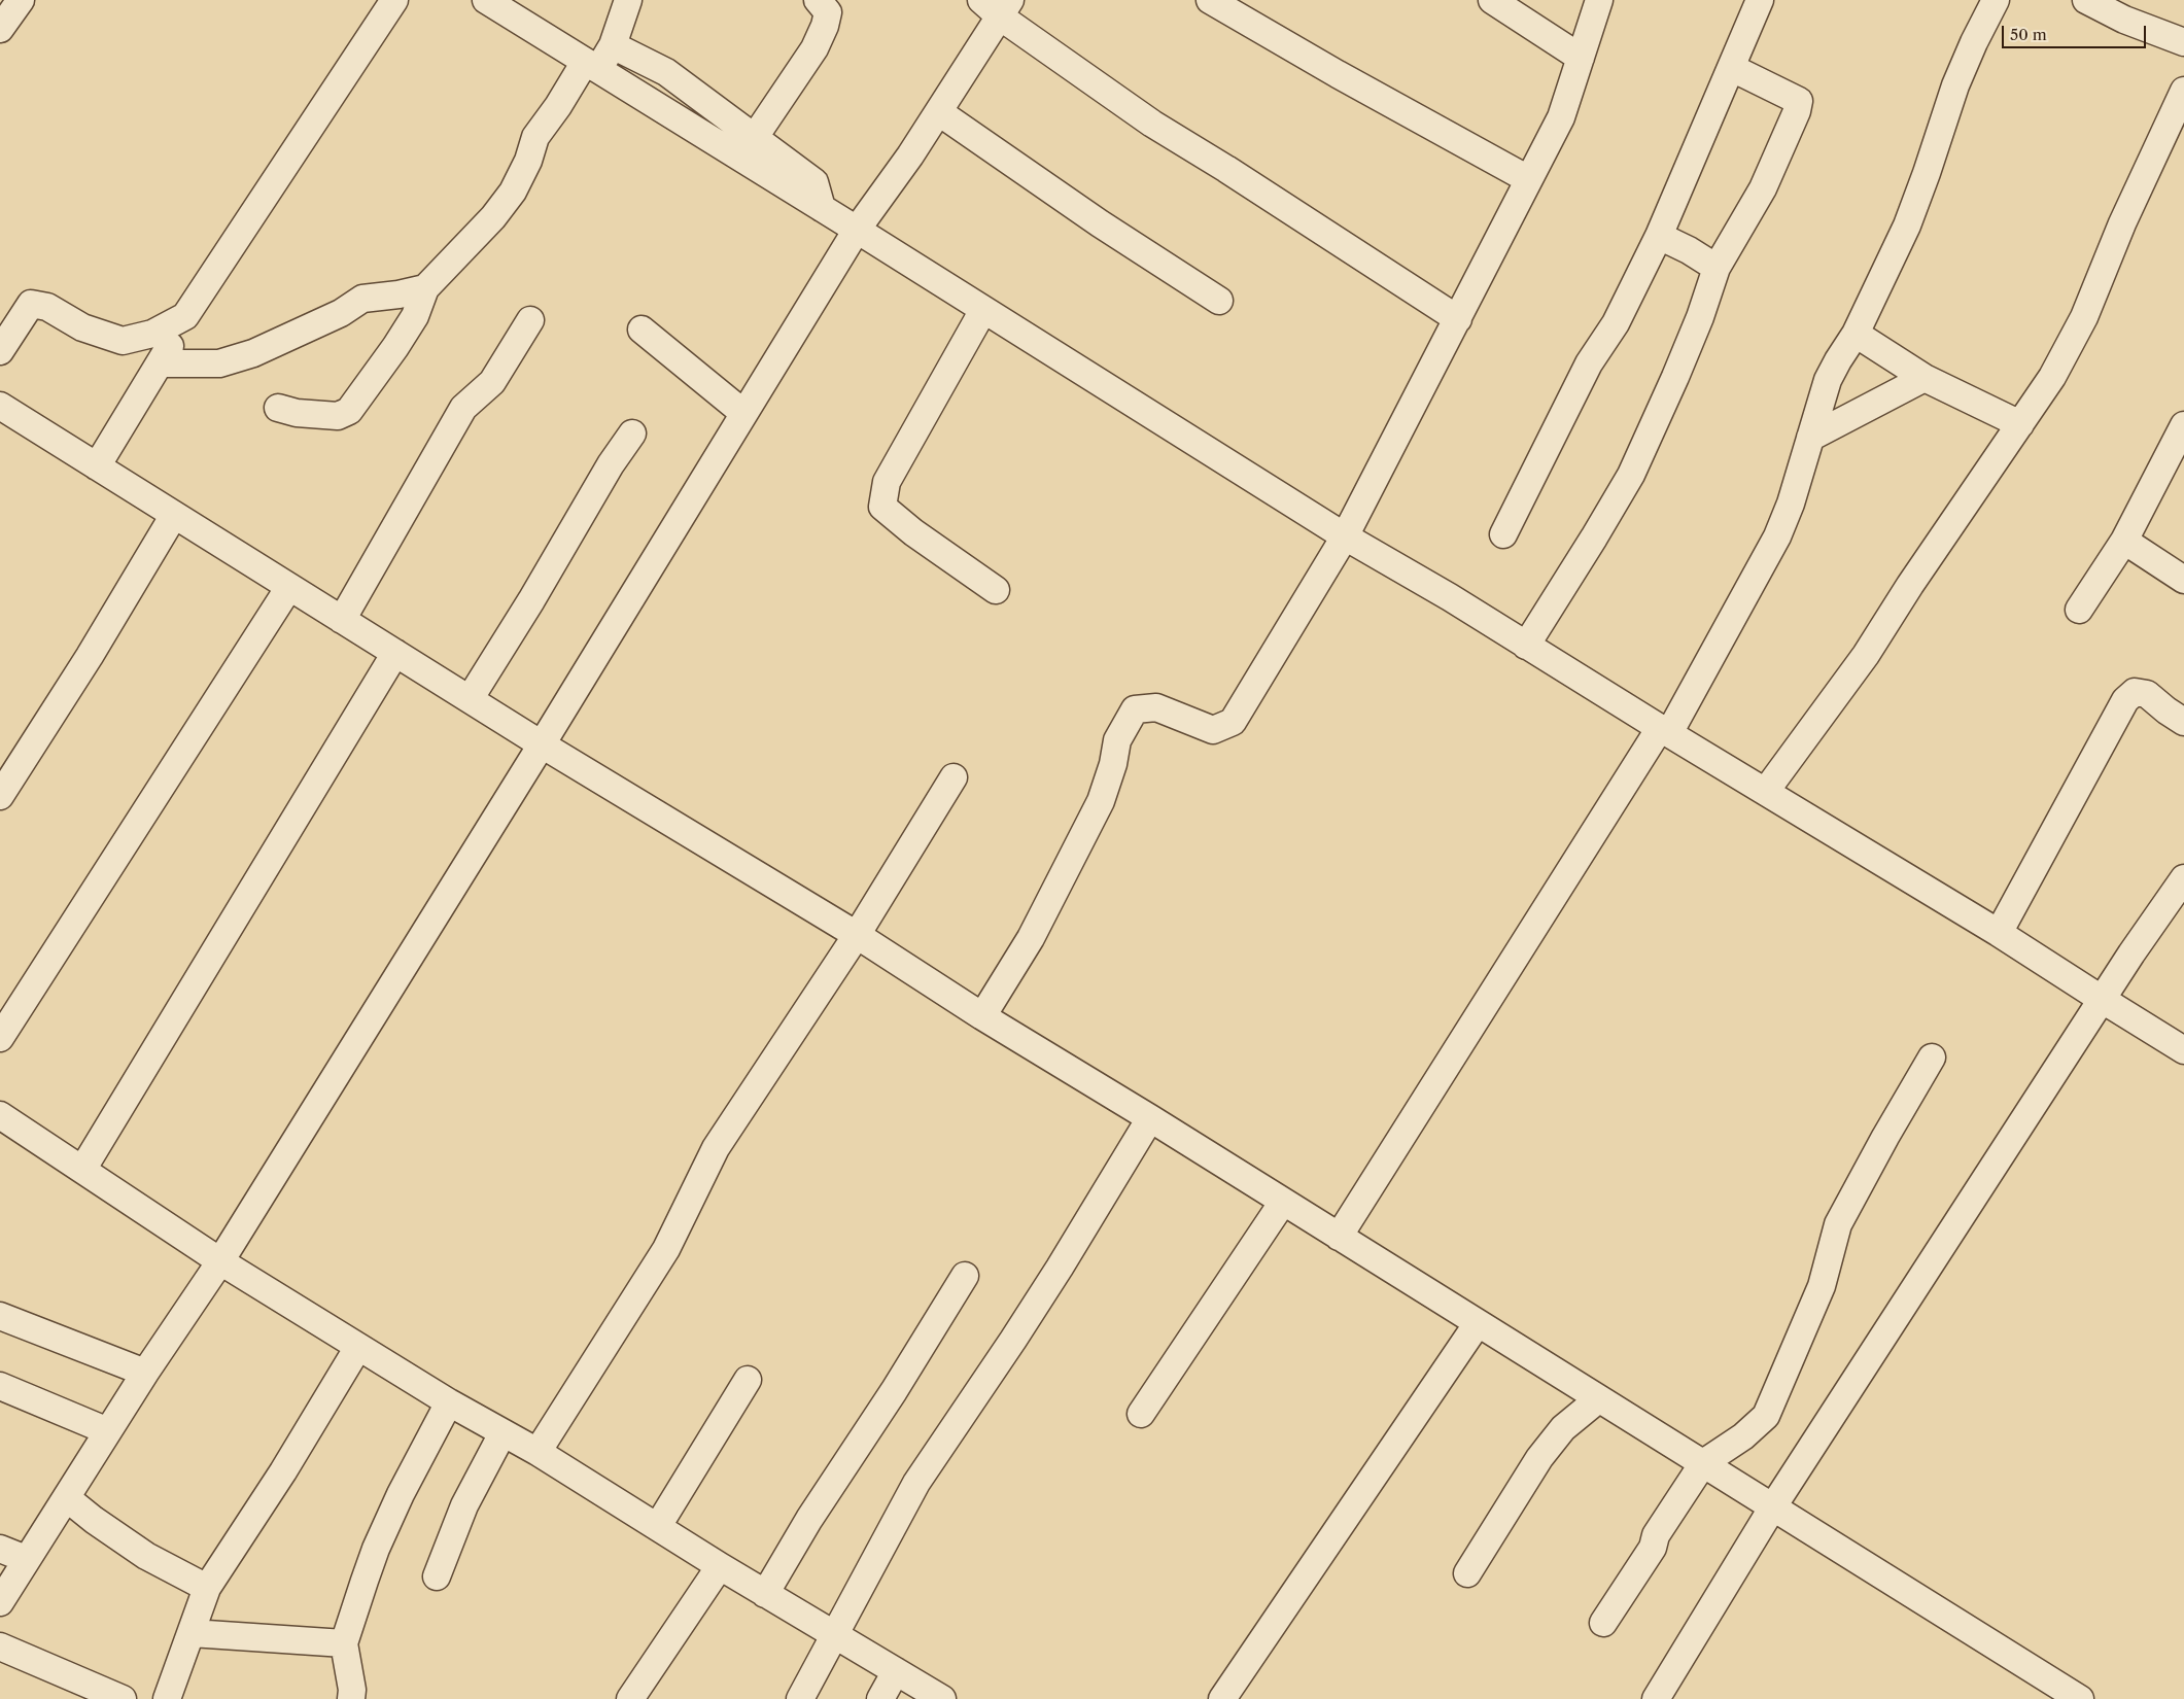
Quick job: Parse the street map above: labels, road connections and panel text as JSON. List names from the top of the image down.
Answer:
{
  "scale_bar": "50 m"
}
